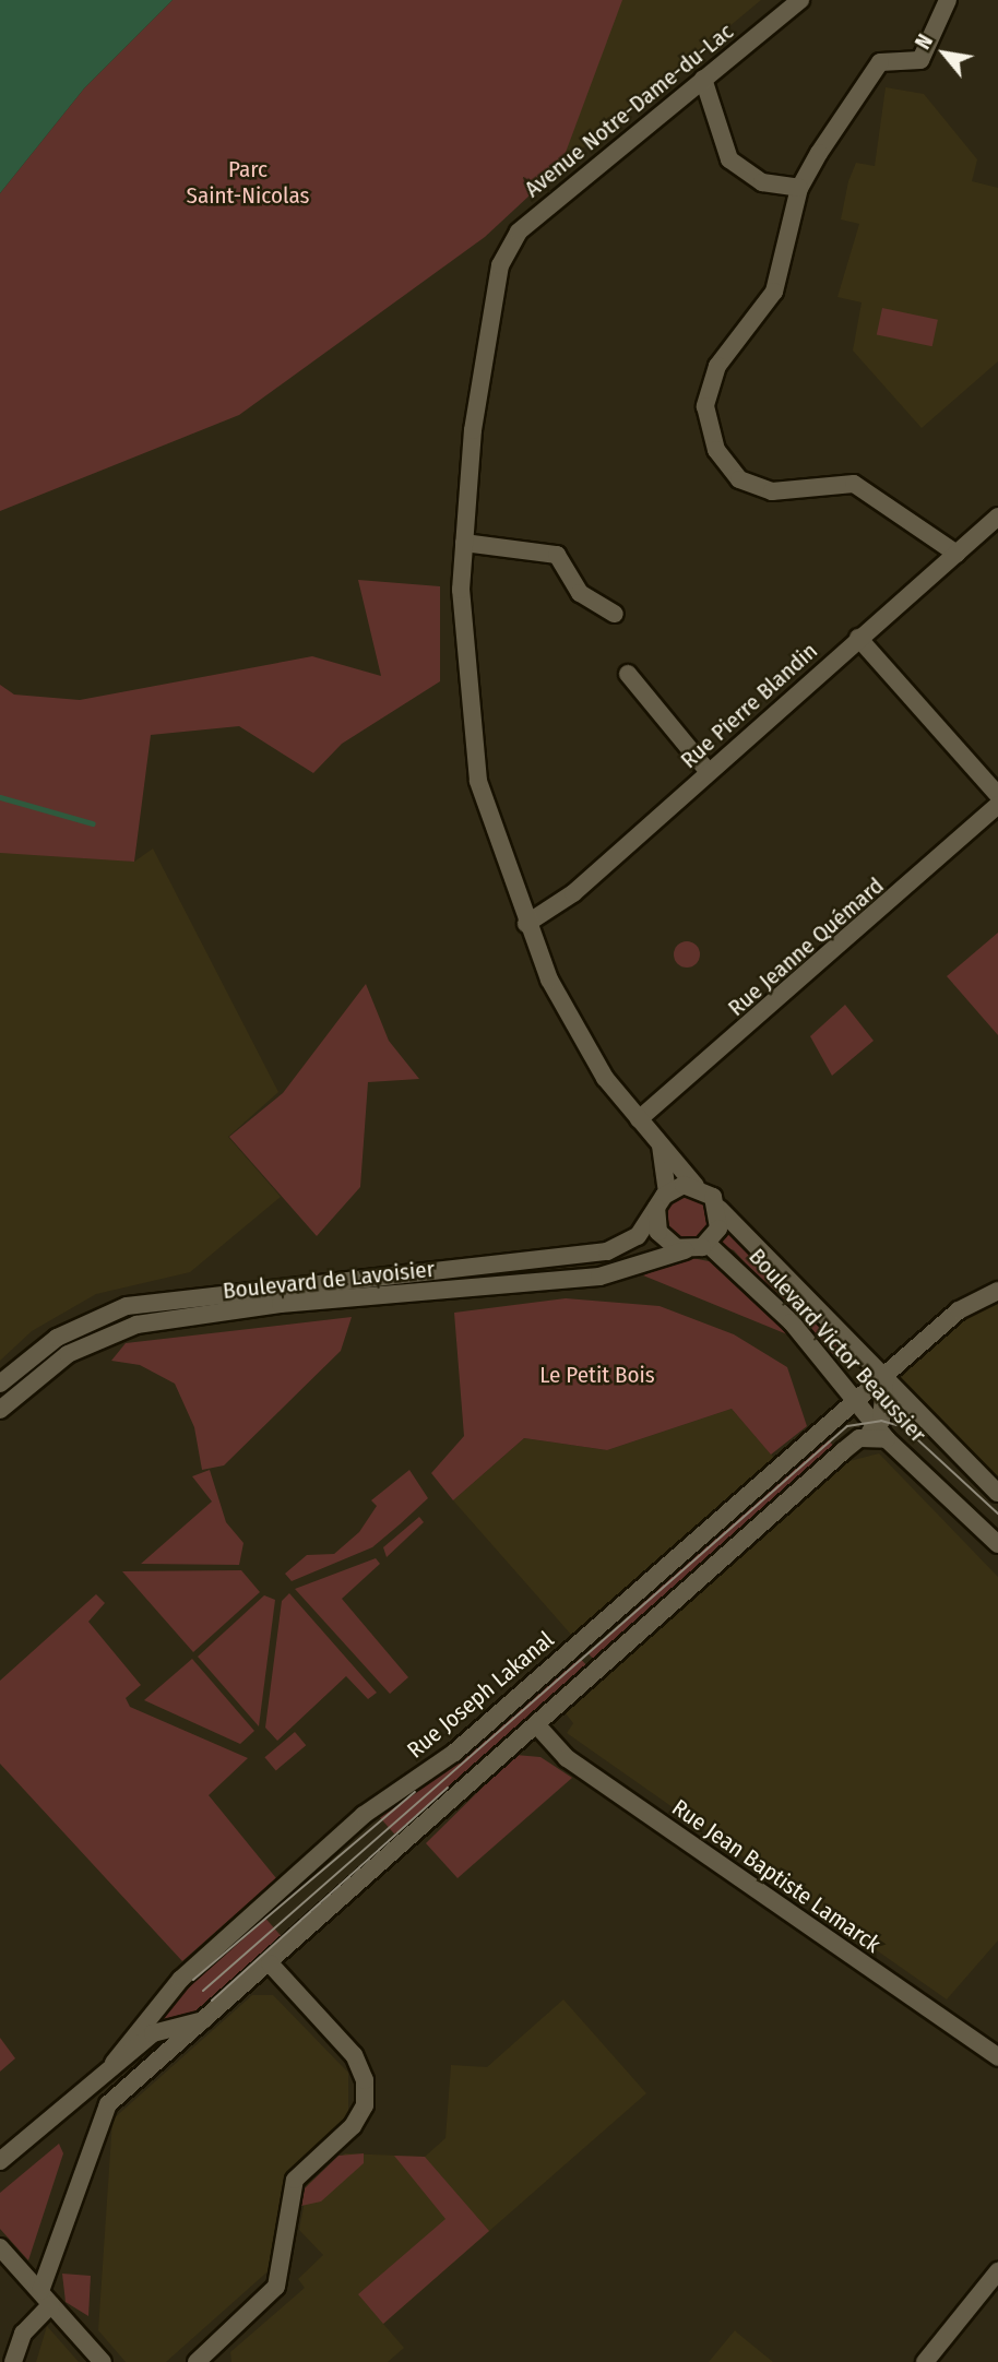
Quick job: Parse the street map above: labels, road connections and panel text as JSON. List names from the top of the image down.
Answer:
{
  "streets": {
    "street": [
      "Avenue Notre-Dame-du-Lac",
      "Rue Pierre Blandin",
      "Rue Jeanne Quémard",
      "Boulevard de Lavoisier",
      "Boulevard Victor Beaussier",
      "Rue Joseph Lakanal",
      "Rue Jean Baptiste Lamarck"
    ]
  },
  "crossings": [
    ["Boulevard de Lavoisier", "Boulevard Victor Beaussier"],
    ["Boulevard Victor Beaussier", "Rue Joseph Lakanal"]
  ],
  "parks": ["Parc Saint-Nicolas", "Le Petit Bois"],
  "north": "top left"
}
